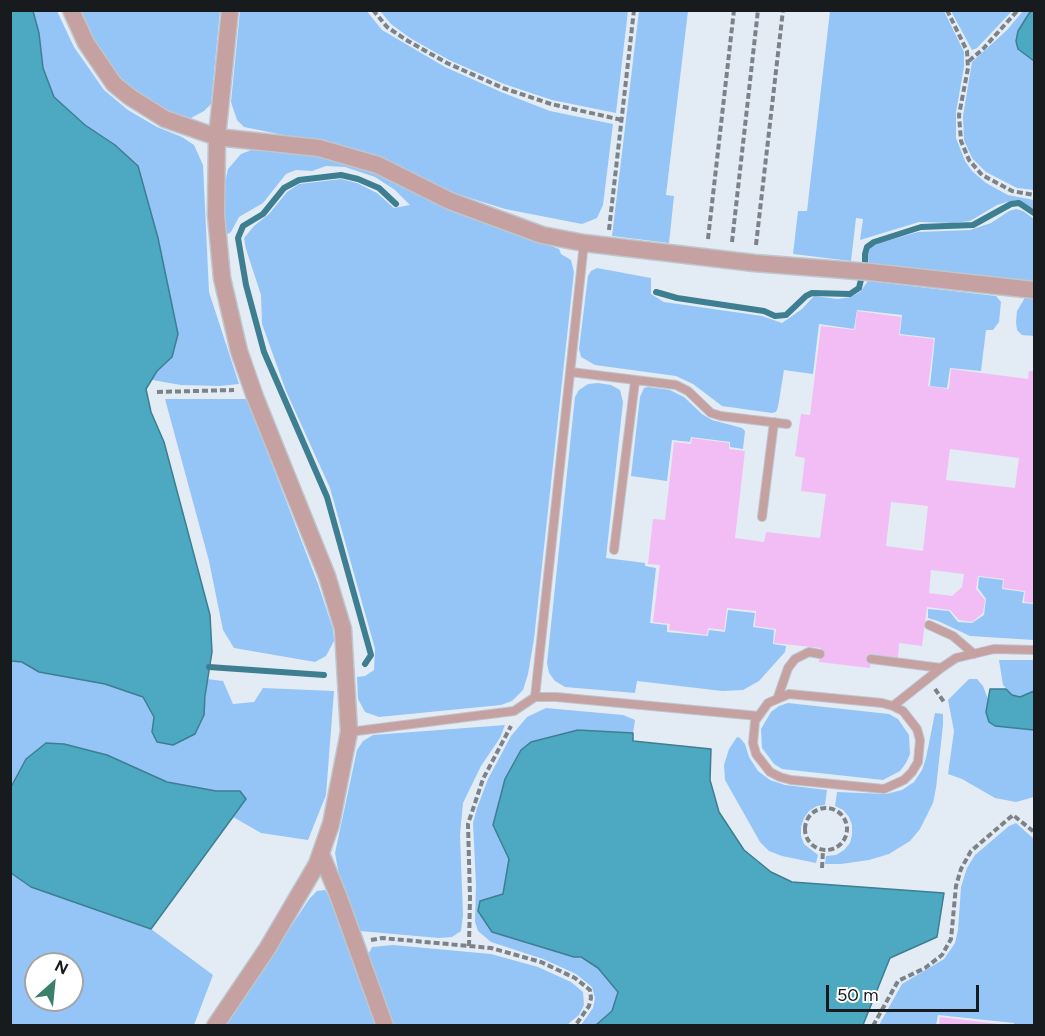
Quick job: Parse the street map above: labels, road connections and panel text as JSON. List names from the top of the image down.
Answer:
{
  "scale_bar": "50 m",
  "north": "top right"
}
